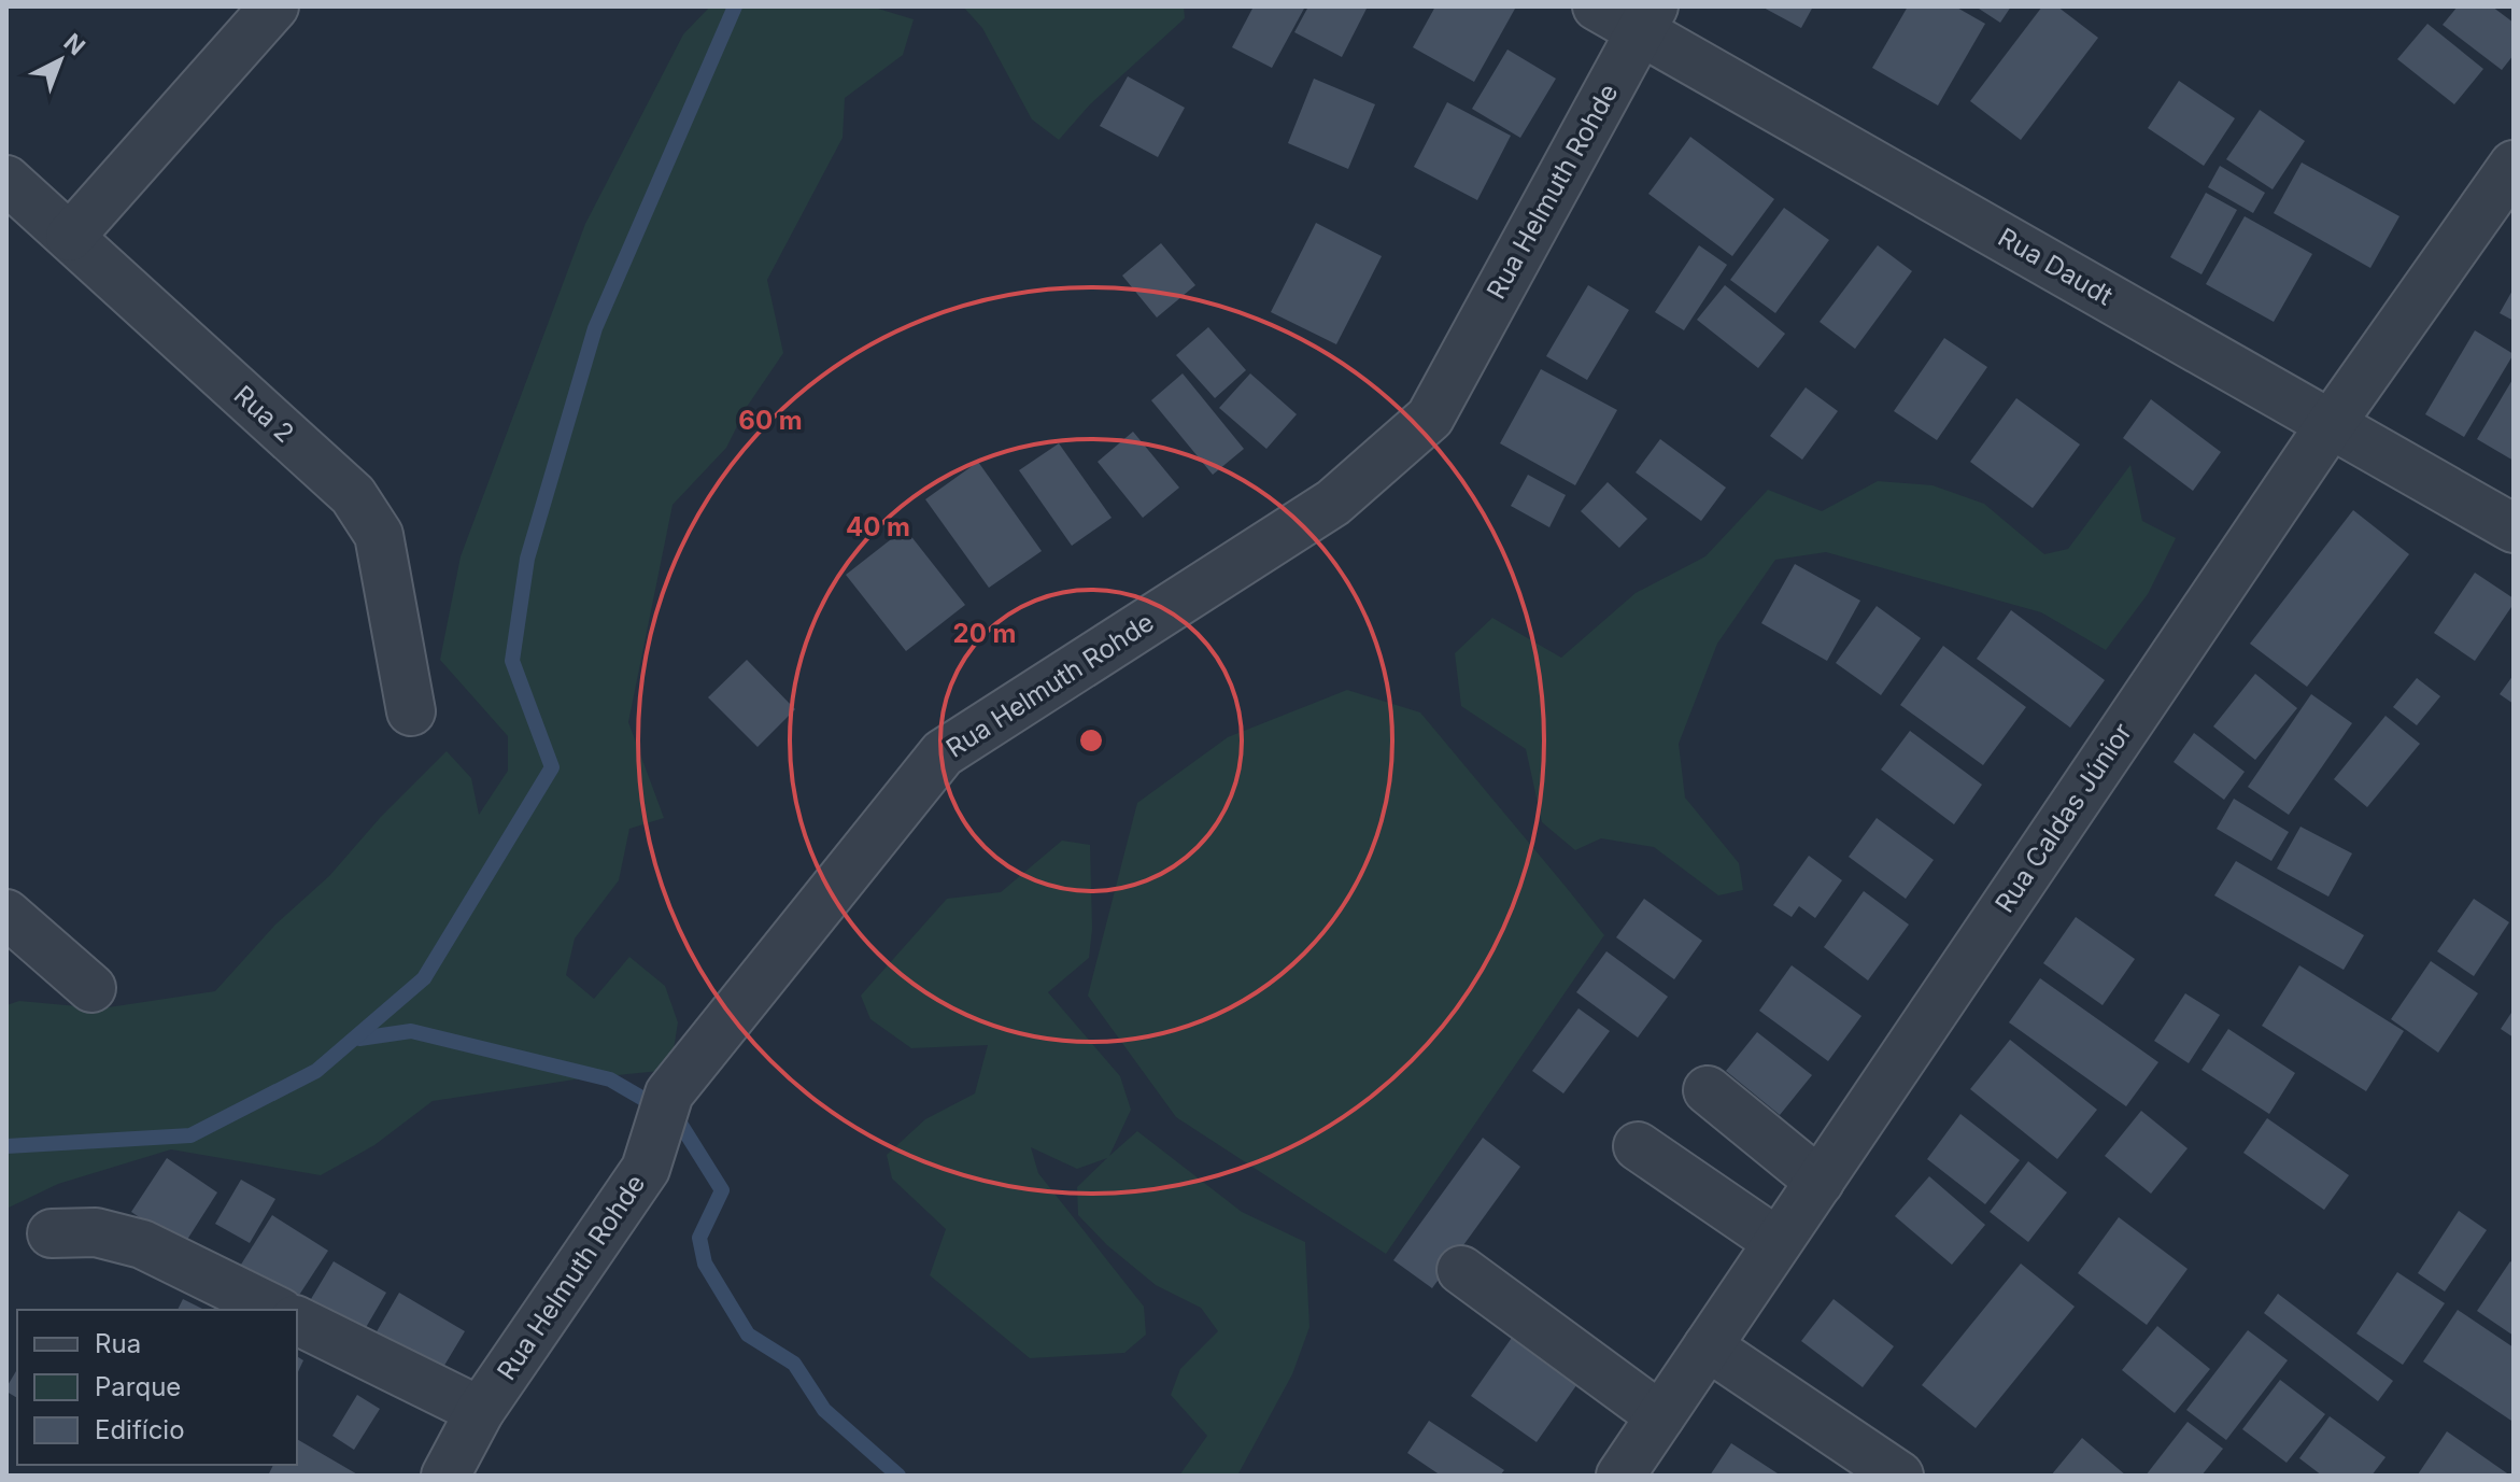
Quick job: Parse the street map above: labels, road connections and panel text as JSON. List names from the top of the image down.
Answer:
{
  "streets": {
    "street": [
      "Rua Helmuth Rohde",
      "Rua Daudt",
      "Rua 2",
      "Rua Caldas Júnior"
    ]
  },
  "crossings": [
    ["Rua Helmuth Rohde", "Rua Daudt"],
    ["Rua Daudt", "Rua Caldas Júnior"]
  ],
  "legend": ["Rua", "Parque", "Edifício"],
  "north": "top right",
  "rings": ["60 m", "40 m", "20 m"]
}
